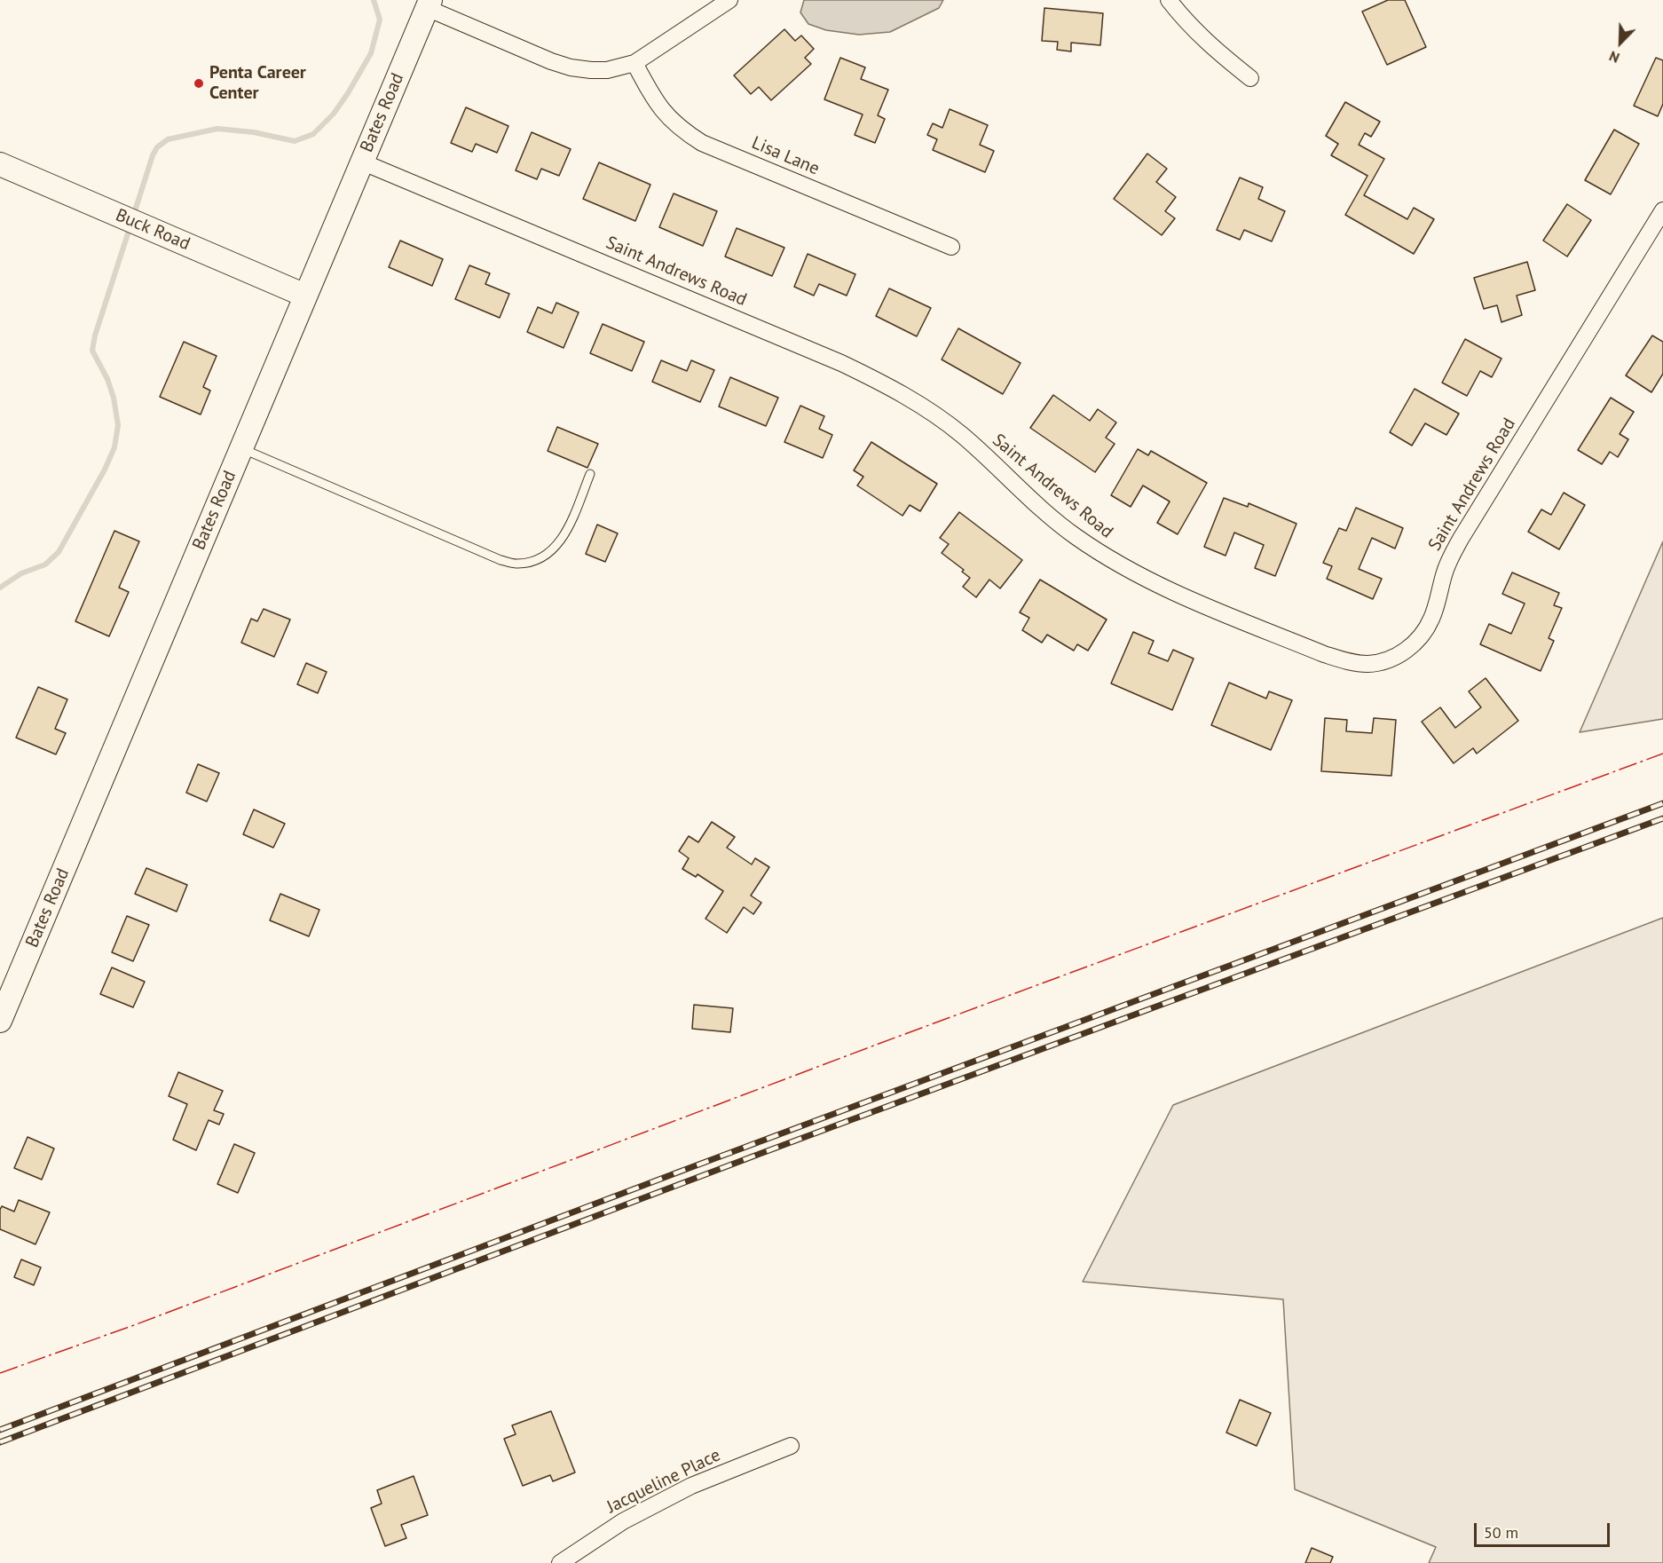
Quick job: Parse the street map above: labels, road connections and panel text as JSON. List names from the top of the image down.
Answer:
{
  "streets": {
    "street": [
      "Bates Road",
      "Lisa Lane",
      "Buck Road",
      "Saint Andrews Road",
      "Jacqueline Place"
    ]
  },
  "crossings": [
    ["Bates Road", "Buck Road"],
    ["Bates Road", "Saint Andrews Road"]
  ],
  "places": ["Penta Career Center"],
  "scale_bar": "50 m",
  "north": "bottom left"
}
